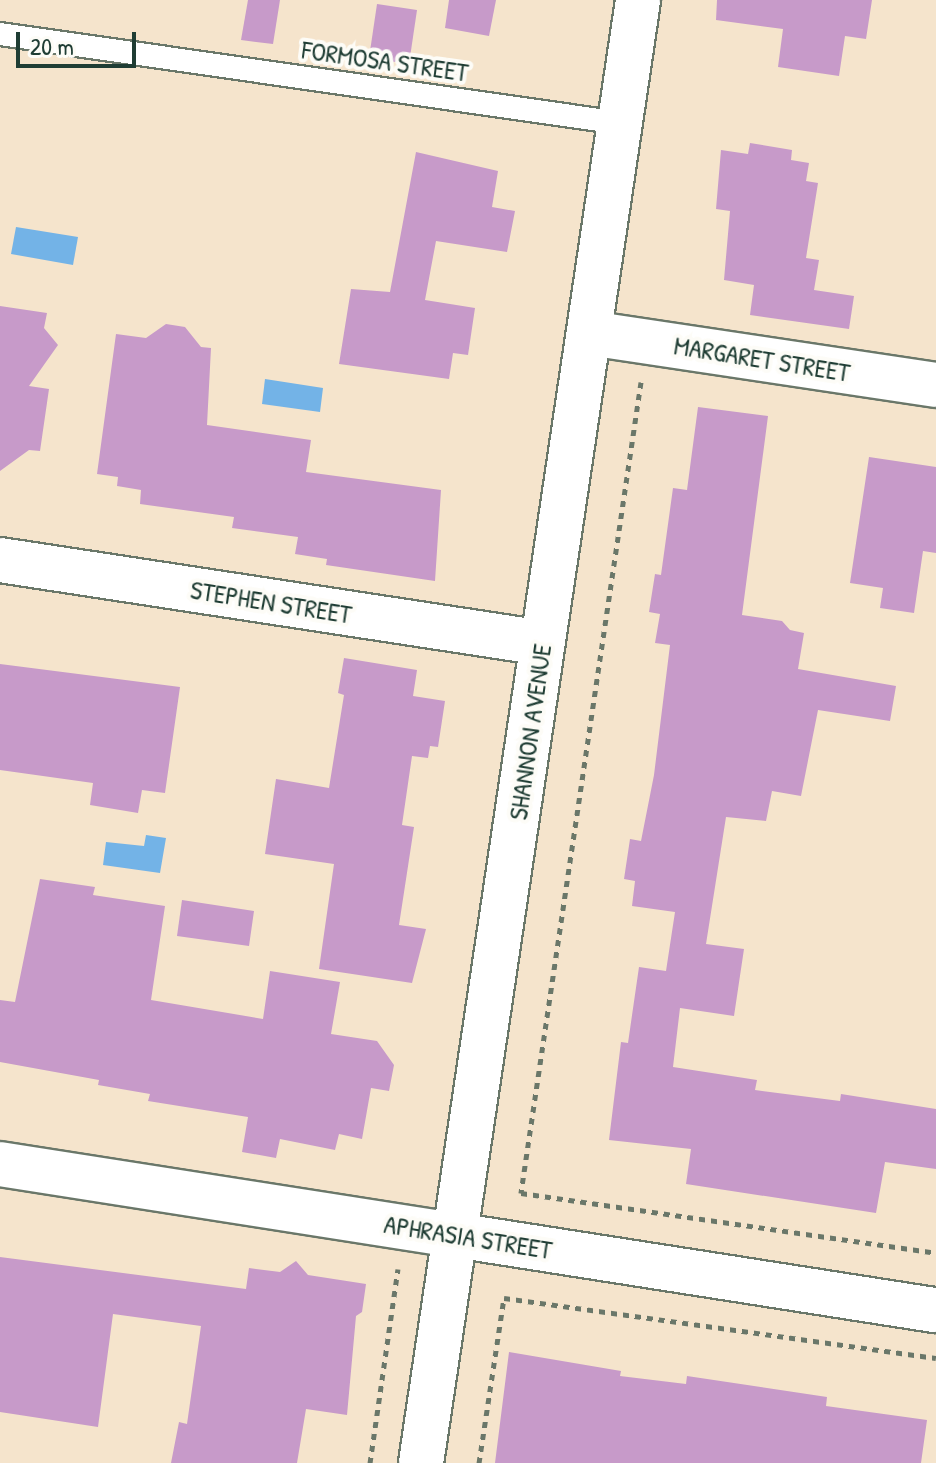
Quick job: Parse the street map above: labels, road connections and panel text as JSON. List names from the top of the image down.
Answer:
{
  "streets": {
    "main road": [
      "MARGARET STREET",
      "STEPHEN STREET",
      "SHANNON AVENUE",
      "APHRASIA STREET"
    ],
    "lane": ["FORMOSA STREET"]
  },
  "crossings": [
    ["FORMOSA STREET", "SHANNON AVENUE"],
    ["MARGARET STREET", "SHANNON AVENUE"],
    ["STEPHEN STREET", "SHANNON AVENUE"],
    ["SHANNON AVENUE", "APHRASIA STREET"]
  ],
  "scale_bar": "20 m"
}
